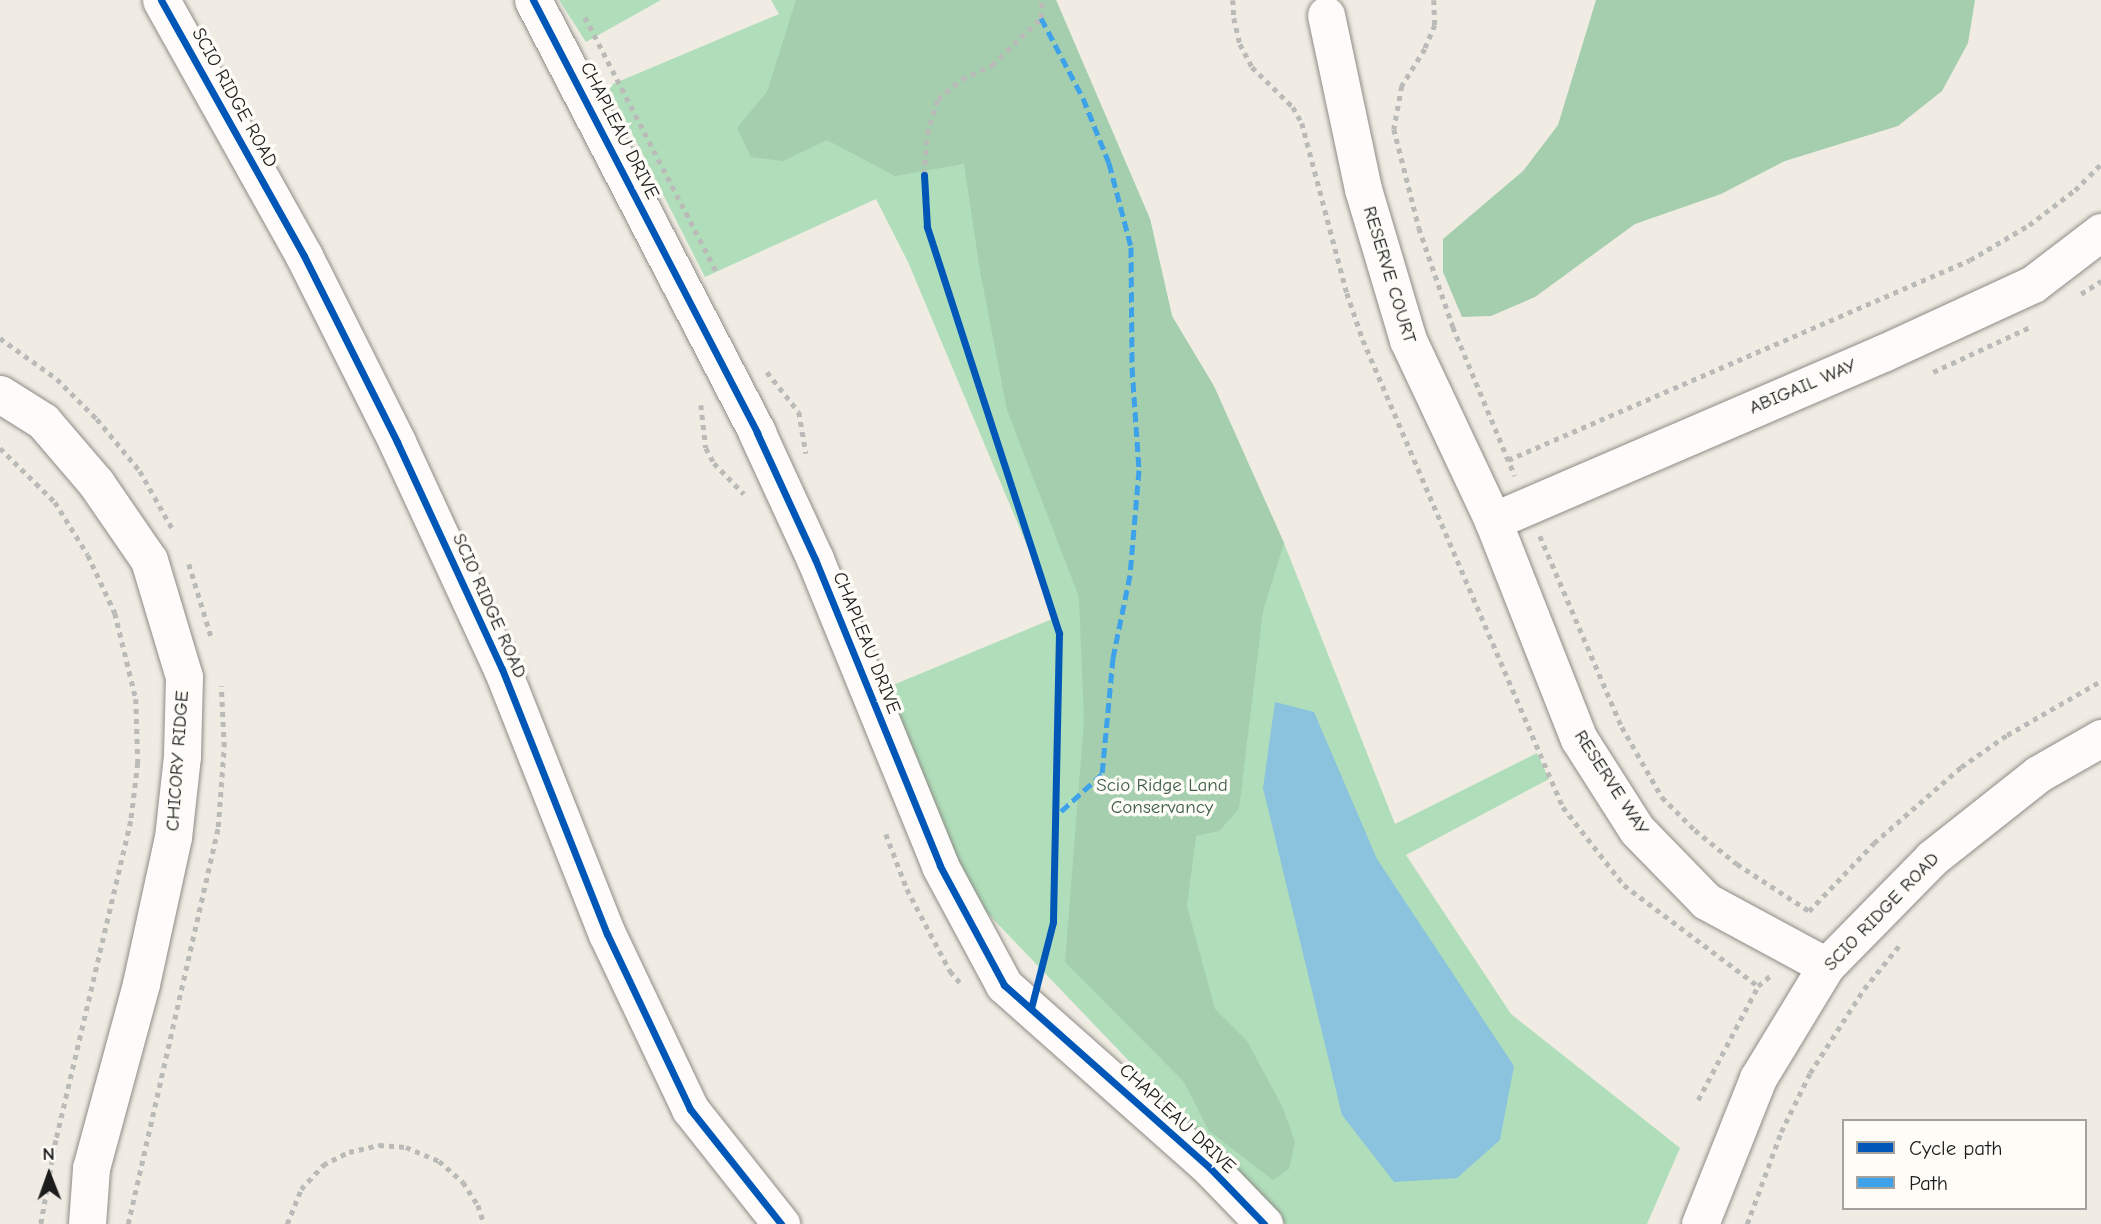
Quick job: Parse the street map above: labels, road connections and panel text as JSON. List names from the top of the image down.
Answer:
{
  "streets": {
    "street": [
      "SCIO RIDGE ROAD",
      "CHAPLEAU DRIVE",
      "RESERVE COURT",
      "ABIGAIL WAY",
      "CHICORY RIDGE",
      "RESERVE WAY"
    ]
  },
  "crossings": [
    ["SCIO RIDGE ROAD", "RESERVE WAY"],
    ["RESERVE COURT", "ABIGAIL WAY"],
    ["RESERVE COURT", "RESERVE WAY"],
    ["ABIGAIL WAY", "RESERVE WAY"]
  ],
  "parks": ["Scio Ridge Land Conservancy"],
  "legend": ["Cycle path", "Path"],
  "north": "top"
}
